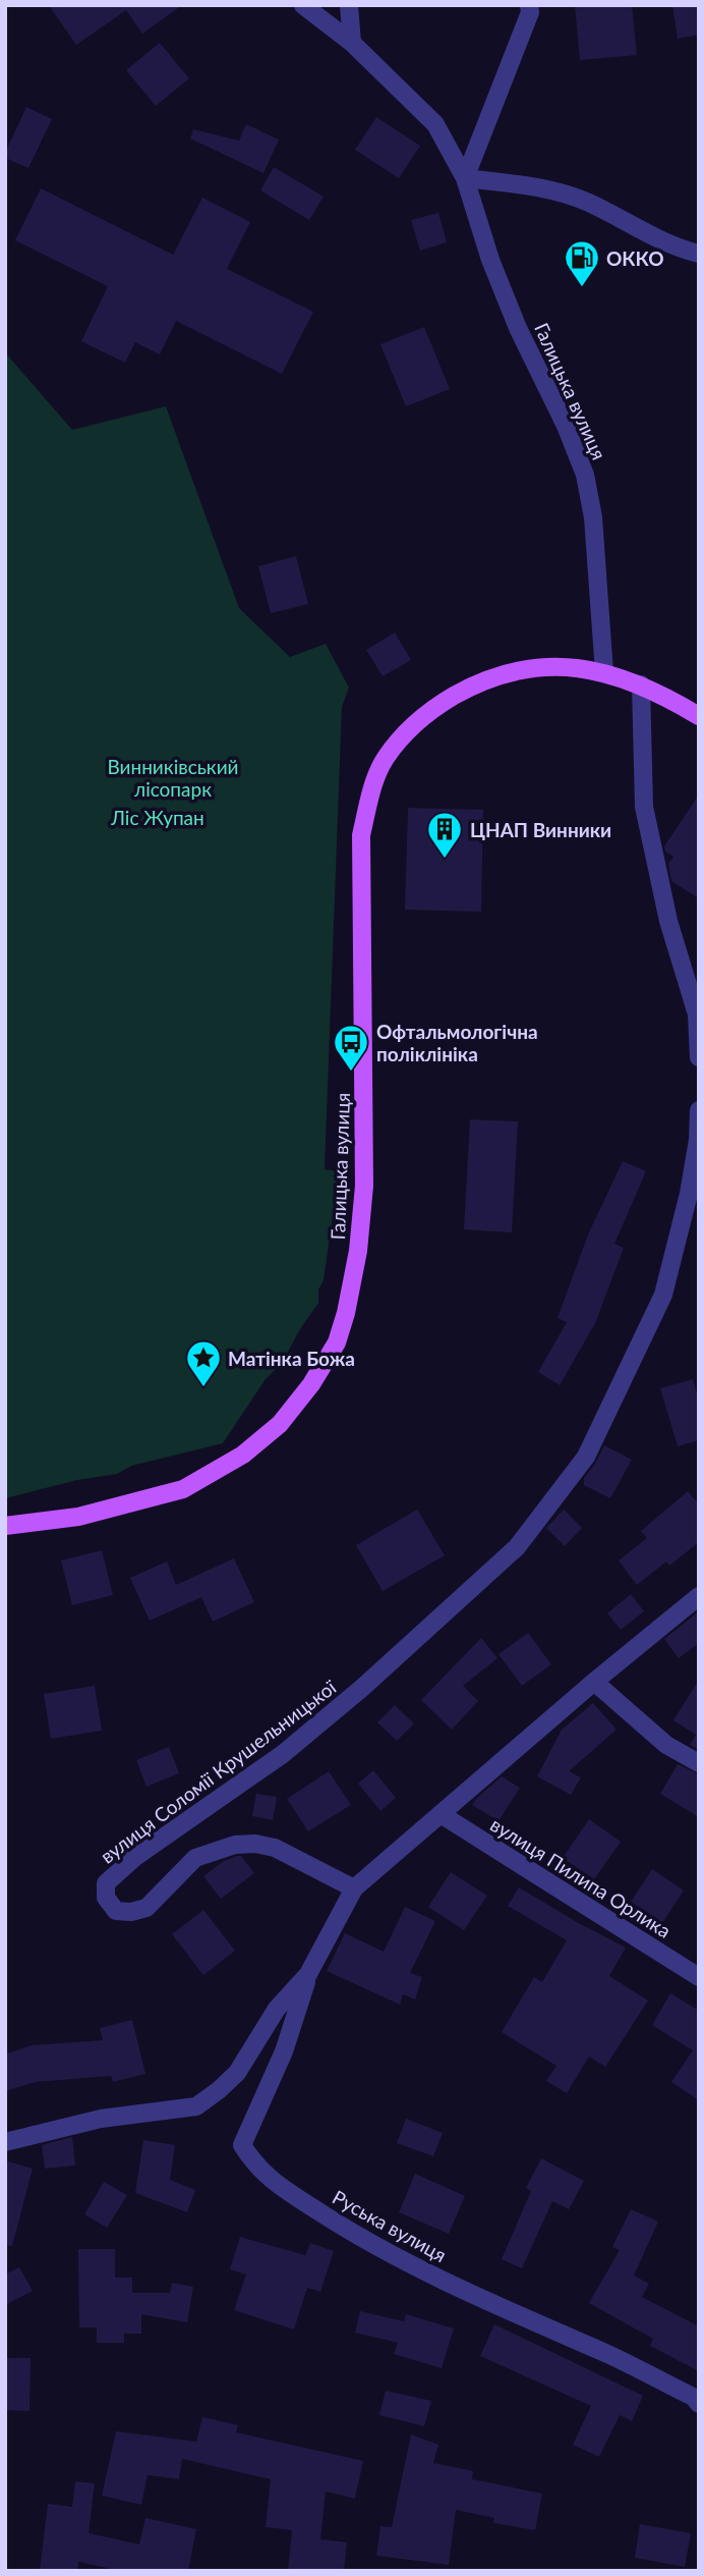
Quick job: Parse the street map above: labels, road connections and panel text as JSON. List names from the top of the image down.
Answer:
{
  "streets": {
    "main road": ["Галицька вулиця"],
    "street": ["вулиця Соломії Крушельницької", "вулиця Пилипа Орлика", "Руська вулиця"]
  },
  "parks": ["Винниківський лісопарк", "Ліс Жупан"],
  "places": {
    "fuel station": ["ОККО"],
    "building": ["ЦНАП Винники"],
    "bus stop": ["Офтальмологічна поліклініка"],
    "place": ["Матінка Божа"]
  }
}
